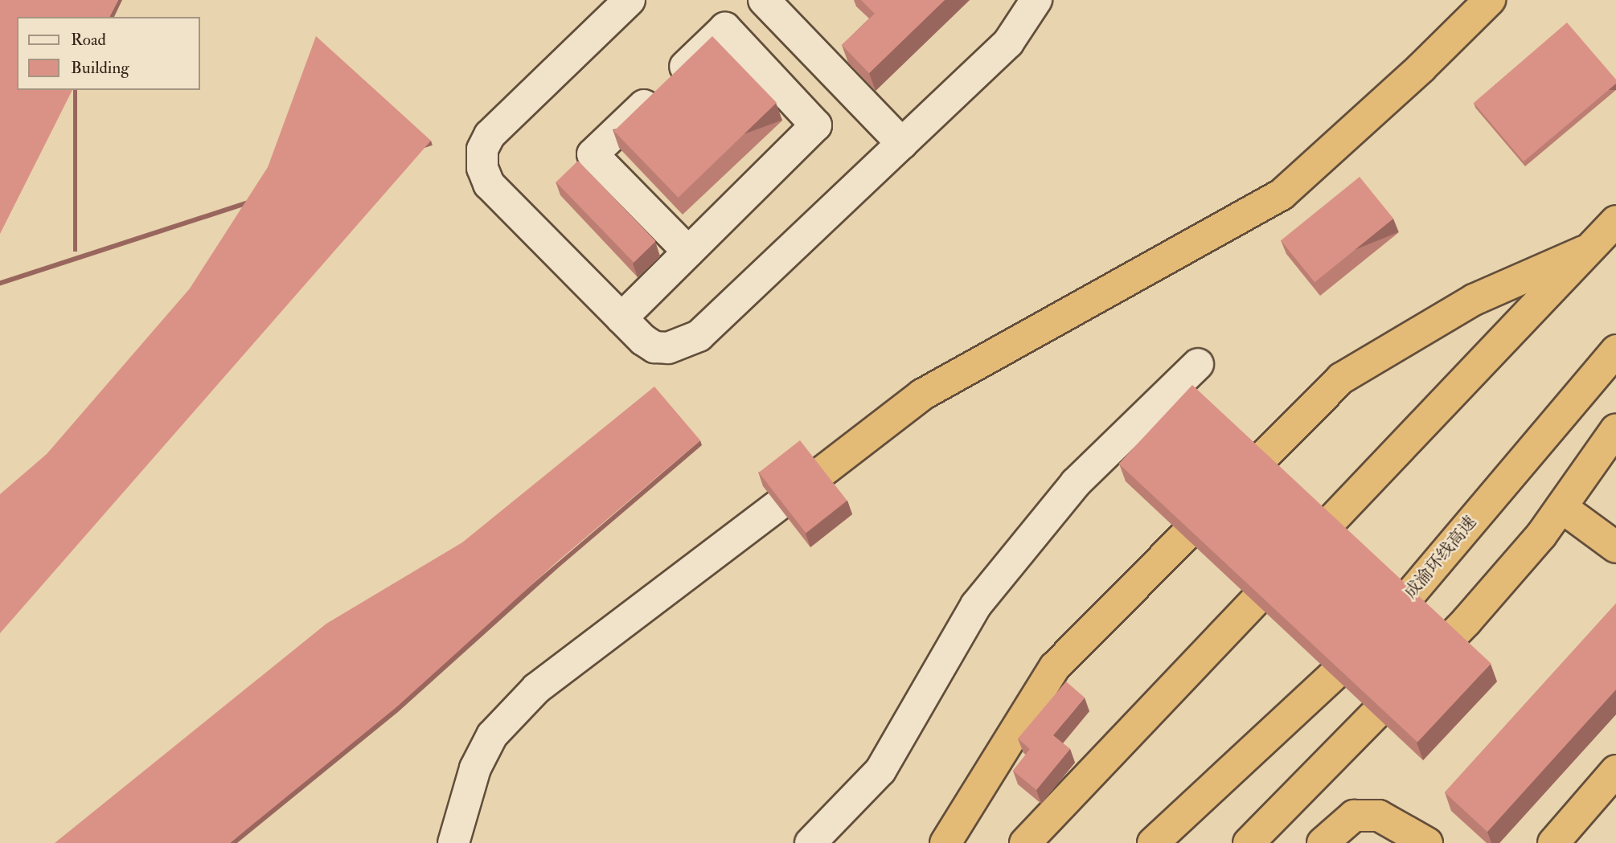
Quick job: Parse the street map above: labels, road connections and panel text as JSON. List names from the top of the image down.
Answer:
{
  "streets": {
    "highway": ["成渝环线高速"]
  },
  "legend": ["Road", "Building"]
}
